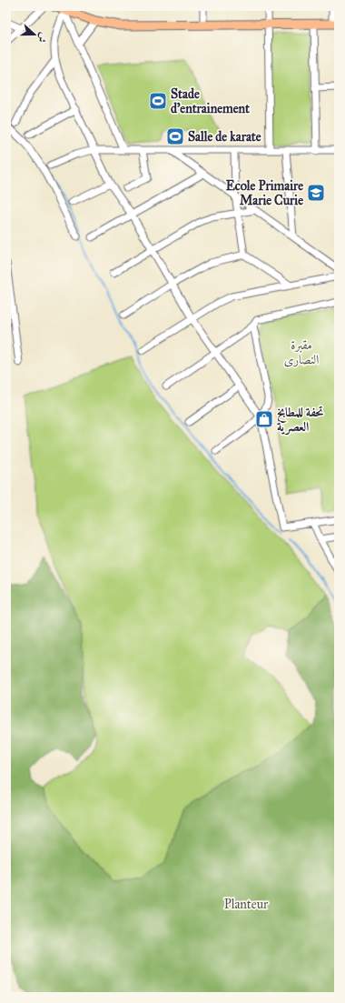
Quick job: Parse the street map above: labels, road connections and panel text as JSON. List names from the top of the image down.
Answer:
{
  "parks": ["مقبرة النصارى", "Planteur"],
  "places": {
    "sports": ["Stade d'entrainement", "Salle de karate"],
    "school or university": ["Ecole Primaire Marie Curie"],
    "shop": ["تحفة للمطابخ العصرية"]
  },
  "north": "right"
}
